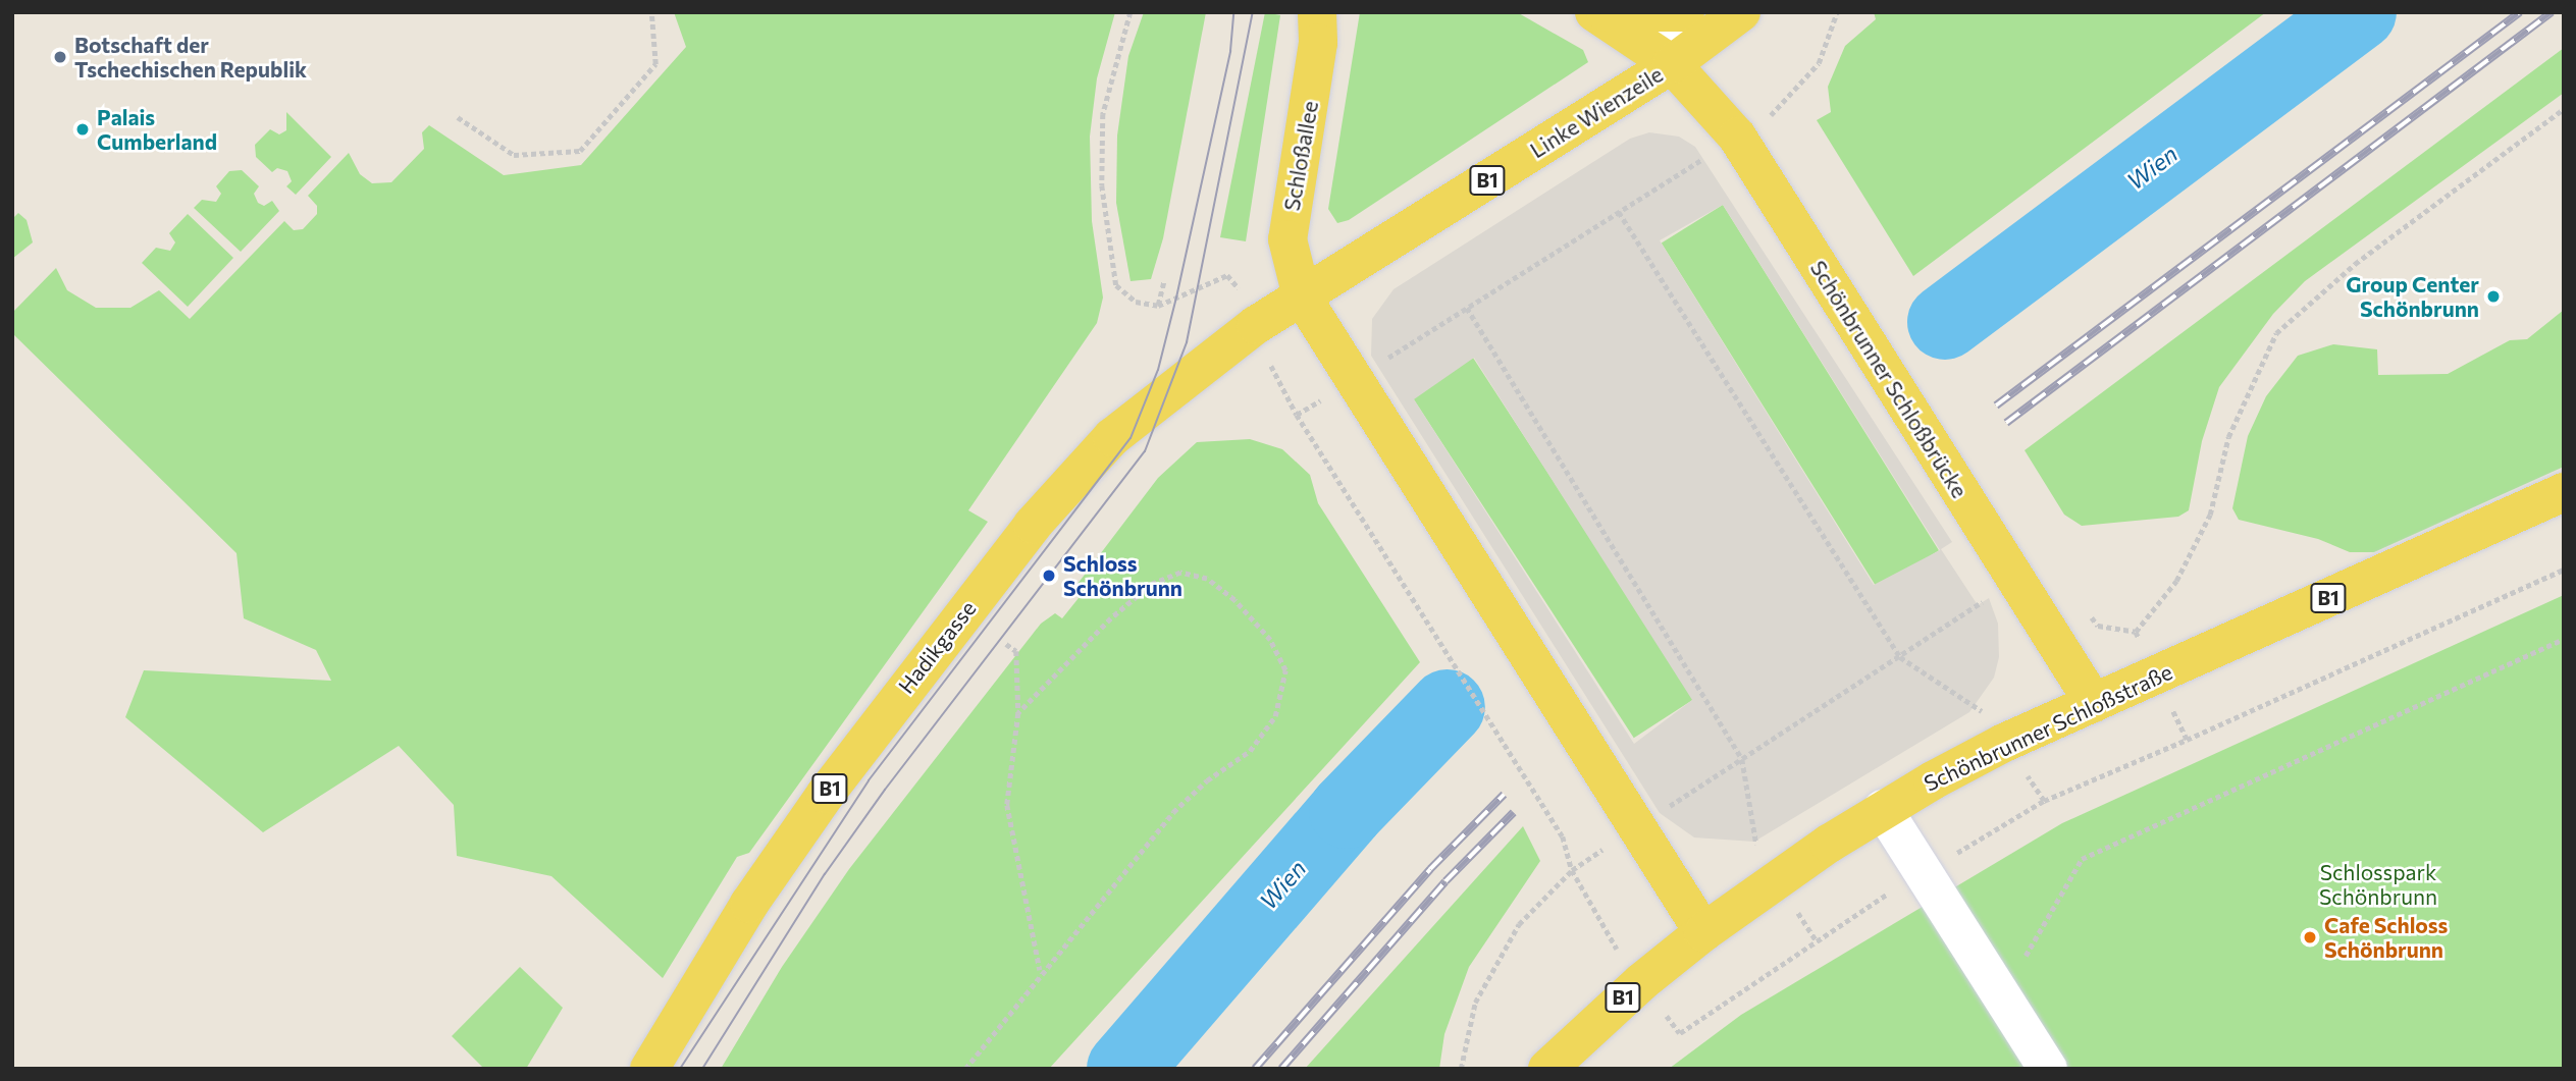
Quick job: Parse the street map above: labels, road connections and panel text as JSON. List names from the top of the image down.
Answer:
{
  "streets": {
    "main road": [
      "Linke Wienzeile",
      "Schloßallee",
      "B1",
      "Schönbrunner Schloßbrücke",
      "Hadikgasse",
      "Schönbrunner Schloßstraße"
    ]
  },
  "crossings": [
    ["Linke Wienzeile", "Schloßallee"],
    ["Linke Wienzeile", "Schönbrunner Schloßbrücke"],
    ["Linke Wienzeile", "Hadikgasse"],
    ["Schloßallee", "Hadikgasse"],
    ["Schönbrunner Schloßbrücke", "Schönbrunner Schloßstraße"]
  ],
  "water": ["Wien"],
  "parks": ["Schlosspark Schönbrunn"],
  "places": [
    "Botschaft der Tschechischen Republik",
    "Palais Cumberland",
    "Group Center Schönbrunn",
    "Schloss Schönbrunn",
    "Cafe Schloss Schönbrunn"
  ]
}
